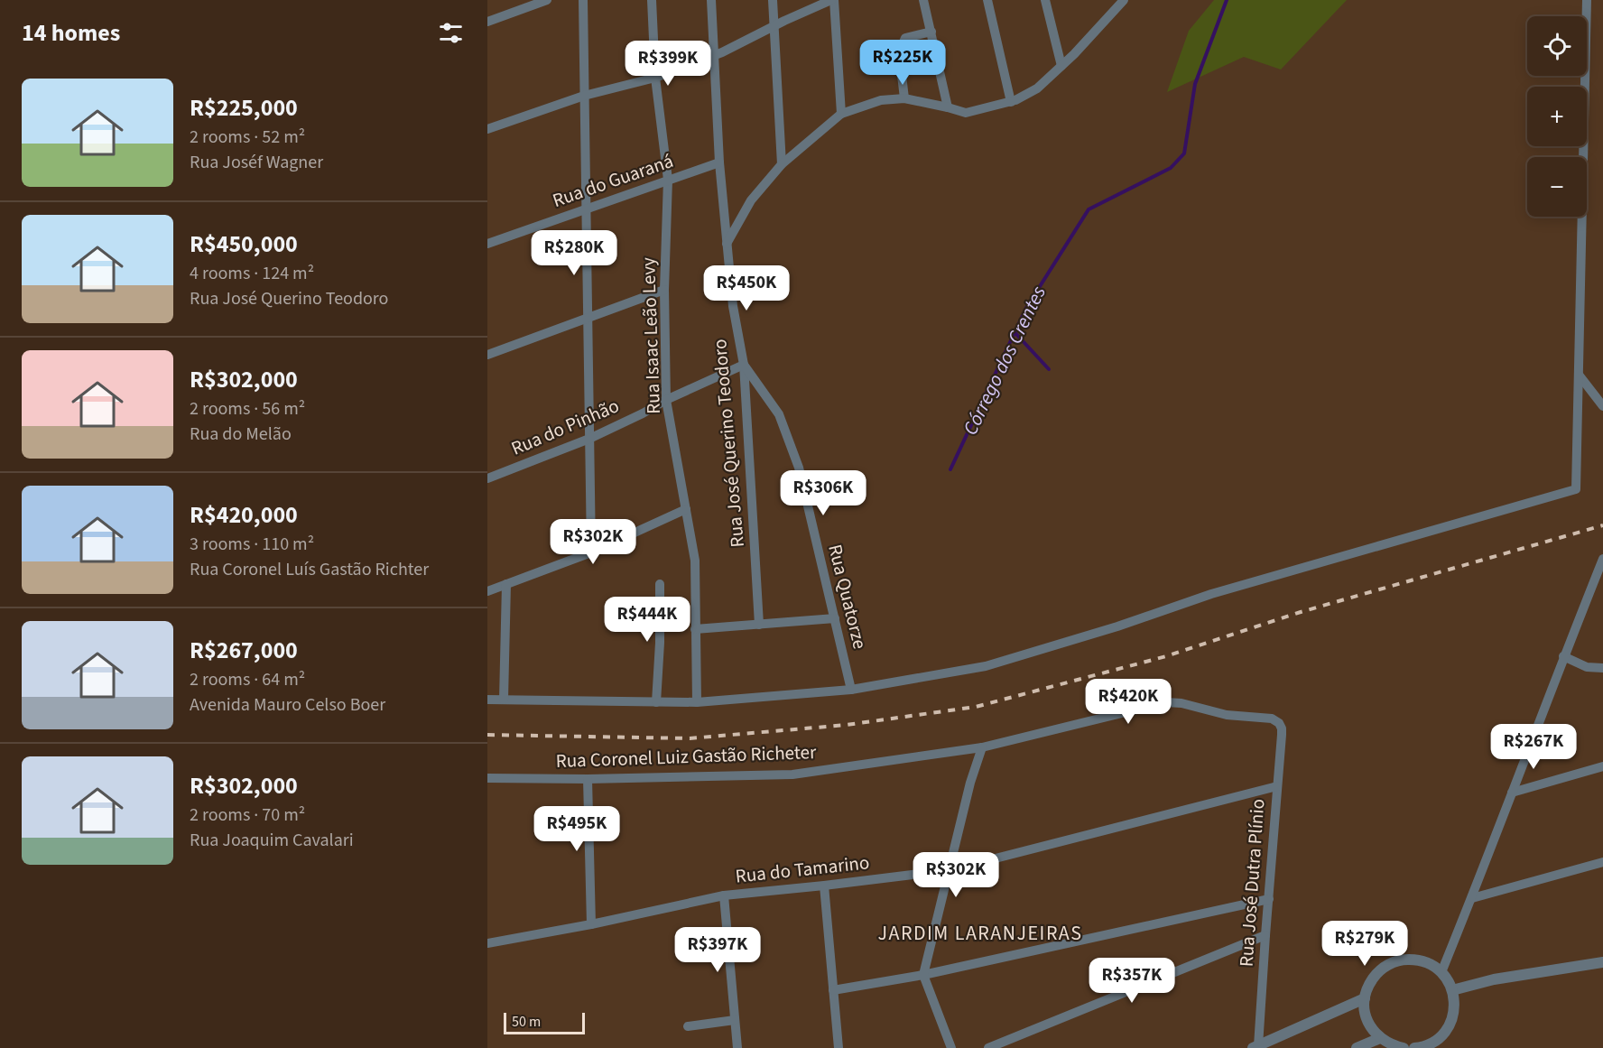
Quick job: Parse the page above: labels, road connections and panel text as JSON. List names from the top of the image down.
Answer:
{
  "streets": {
    "street": [
      "Rua do Guaraná",
      "Rua Isaac Leão Levy",
      "Rua do Pinhão",
      "Rua José Querino Teodoro",
      "Rua Quatorze",
      "Rua Coronel Luiz Gastão Richeter",
      "Rua do Tamarino",
      "Rua José Dutra Plínio"
    ]
  },
  "crossings": [
    ["Rua do Guaraná", "Rua Isaac Leão Levy"],
    ["Rua do Guaraná", "Rua José Querino Teodoro"],
    ["Rua Isaac Leão Levy", "Rua do Pinhão"],
    ["Rua do Pinhão", "Rua José Querino Teodoro"],
    ["Rua do Pinhão", "Rua Quatorze"],
    ["Rua José Querino Teodoro", "Rua Quatorze"],
    ["Rua Coronel Luiz Gastão Richeter", "Rua José Dutra Plínio"],
    ["Rua do Tamarino", "Rua José Dutra Plínio"]
  ],
  "districts": ["JARDIM LARANJEIRAS"],
  "water": ["Córrego dos Crentes"],
  "scale_bar": "50 m",
  "page": {
    "heading": "14 homes",
    "map_buttons": ["+", "−"],
    "price": [
      "R$225K",
      "R$399K",
      "R$280K",
      "R$450K",
      "R$306K",
      "R$302K",
      "R$444K",
      "R$420K",
      "R$267K",
      "R$495K",
      "R$302K",
      "R$279K",
      "R$397K",
      "R$357K"
    ],
    "list": [
      {
        "name": "R$225,000",
        "note": "2 rooms · 52 m² · Rua Joséf Wagner"
      },
      {
        "name": "R$450,000",
        "note": "4 rooms · 124 m² · Rua José Querino Teodoro"
      },
      {
        "name": "R$302,000",
        "note": "2 rooms · 56 m² · Rua do Melão"
      },
      {
        "name": "R$420,000",
        "note": "3 rooms · 110 m² · Rua Coronel Luís Gastão Richter"
      },
      {
        "name": "R$267,000",
        "note": "2 rooms · 64 m² · Avenida Mauro Celso Boer"
      },
      {
        "name": "R$302,000",
        "note": "2 rooms · 70 m² · Rua Joaquim Cavalari"
      }
    ],
    "scale": "50 m"
  }
}
